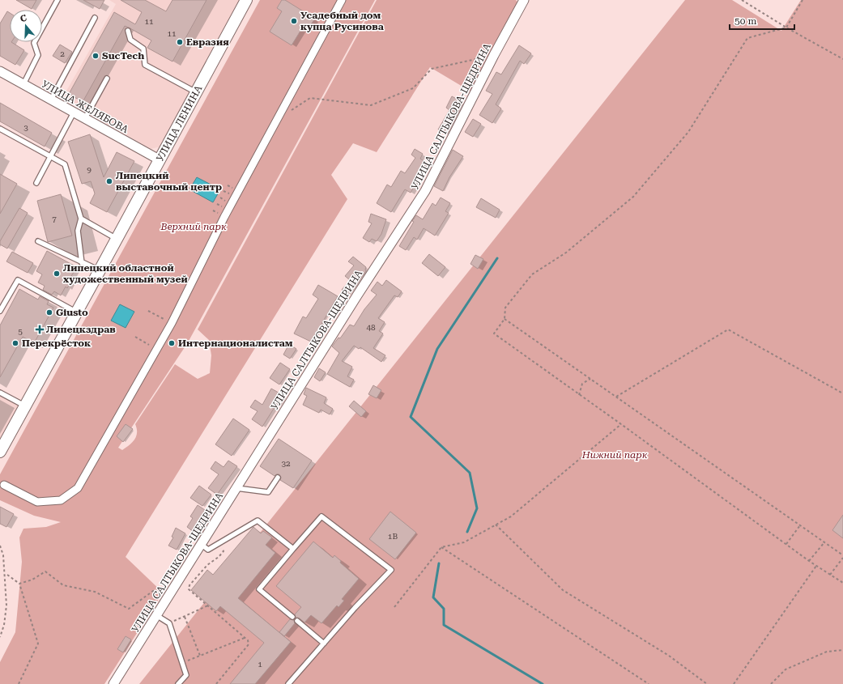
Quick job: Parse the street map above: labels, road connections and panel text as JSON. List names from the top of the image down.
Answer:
{
  "streets": {
    "street": ["УЛИЦА ЖЕЛЯБОВА", "УЛИЦА САЛТЫКОВА-ЩЕДРИНА", "УЛИЦА ЛЕНИНА"]
  },
  "crossings": [
    ["УЛИЦА ЖЕЛЯБОВА", "УЛИЦА ЛЕНИНА"]
  ],
  "parks": ["Верхний парк", "Нижний парк"],
  "places": {
    "other": [
      "Усадебный дом купца Русинова",
      "Евразия",
      "SucTech",
      "Липецкий выставочный центр",
      "Липецкий областной художественный музей",
      "Giusto",
      "Перекрёсток",
      "Интернационалистам"
    ],
    "health": ["Липецкздрав"]
  },
  "house_numbers": [
    "11",
    "11",
    "2",
    "3",
    "9",
    "7",
    "48",
    "5",
    "32",
    "1В",
    "1"
  ],
  "scale_bar": "50 m",
  "north": "top"
}
